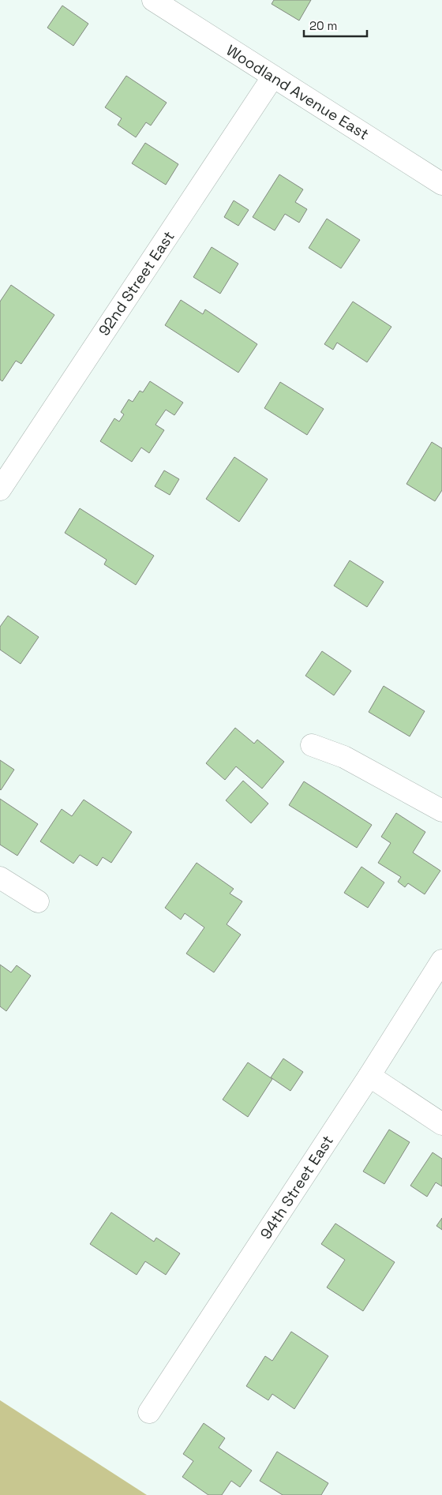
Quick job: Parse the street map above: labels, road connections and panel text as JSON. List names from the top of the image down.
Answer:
{
  "streets": {
    "street": ["Woodland Avenue East", "92nd Street East", "94th Street East"]
  },
  "crossings": [
    ["Woodland Avenue East", "92nd Street East"]
  ],
  "scale_bar": "20 m"
}
